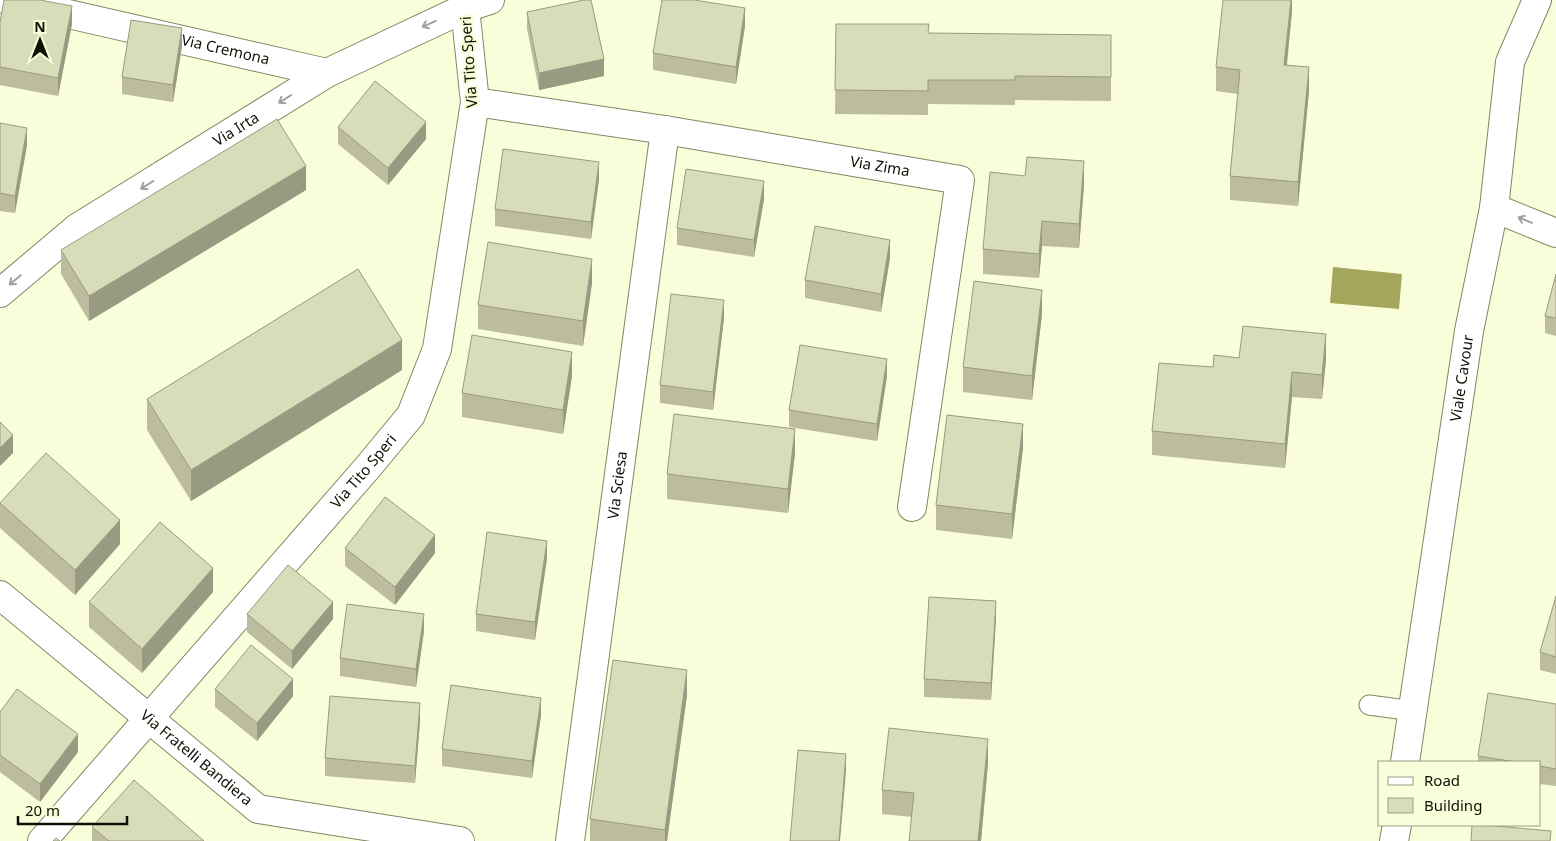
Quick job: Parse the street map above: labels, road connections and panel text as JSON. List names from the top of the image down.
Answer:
{
  "streets": {
    "street": [
      "Via Cremona",
      "Via Tito Speri",
      "Via Irta",
      "Via Zima",
      "Viale Cavour",
      "Via Sciesa",
      "Via Fratelli Bandiera"
    ]
  },
  "crossings": [
    ["Via Cremona", "Via Irta"],
    ["Via Tito Speri", "Via Irta"],
    ["Via Tito Speri", "Via Zima"],
    ["Via Tito Speri", "Via Fratelli Bandiera"],
    ["Via Zima", "Via Sciesa"]
  ],
  "one_way": ["Via Irta"],
  "legend": ["Road", "Building"],
  "scale_bar": "20 m",
  "north": "top"
}
